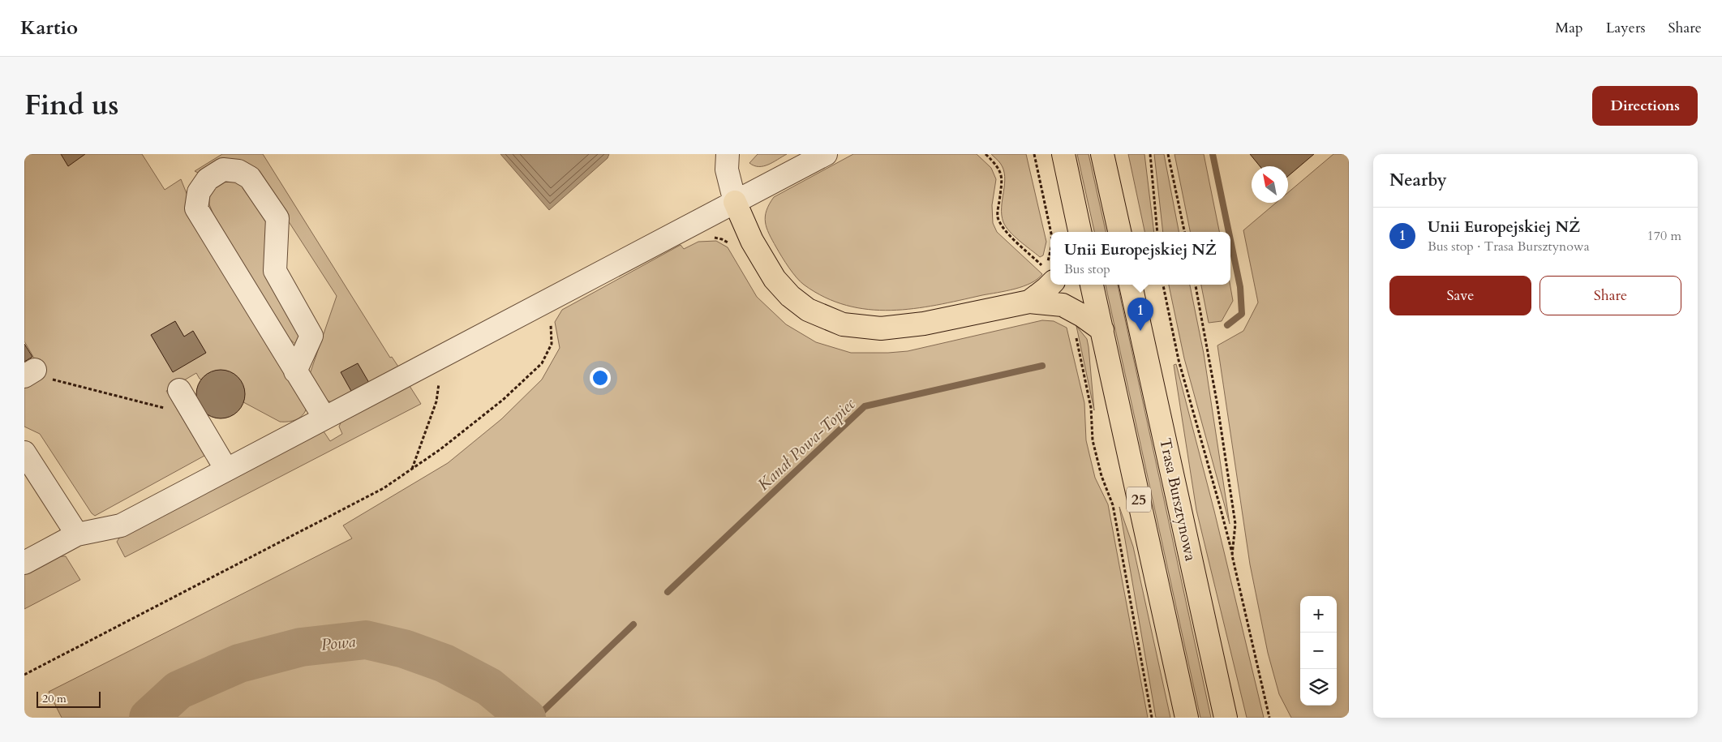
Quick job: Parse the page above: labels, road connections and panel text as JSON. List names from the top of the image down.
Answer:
{
  "streets": {
    "main road": ["25", "Trasa Bursztynowa"]
  },
  "water": ["Kanał Powa-Topiec", "Powa"],
  "scale_bar": "20 m",
  "north": "top left",
  "page": {
    "header": "Kartio",
    "nav": ["Map", "Layers", "Share"],
    "title": "Find us",
    "buttons": [
      "Directions",
      ["Save", "Share"]
    ],
    "heading": "Nearby",
    "list": [
      {
        "mark": "1",
        "name": "Unii Europejskiej NŻ",
        "note": "Bus stop · Trasa Bursztynowa",
        "value": "170 m"
      }
    ],
    "popup": ["Unii Europejskiej NŻ", "Bus stop"],
    "pins": "1",
    "map_buttons": ["+", "−"],
    "scale": "20 m"
  }
}
